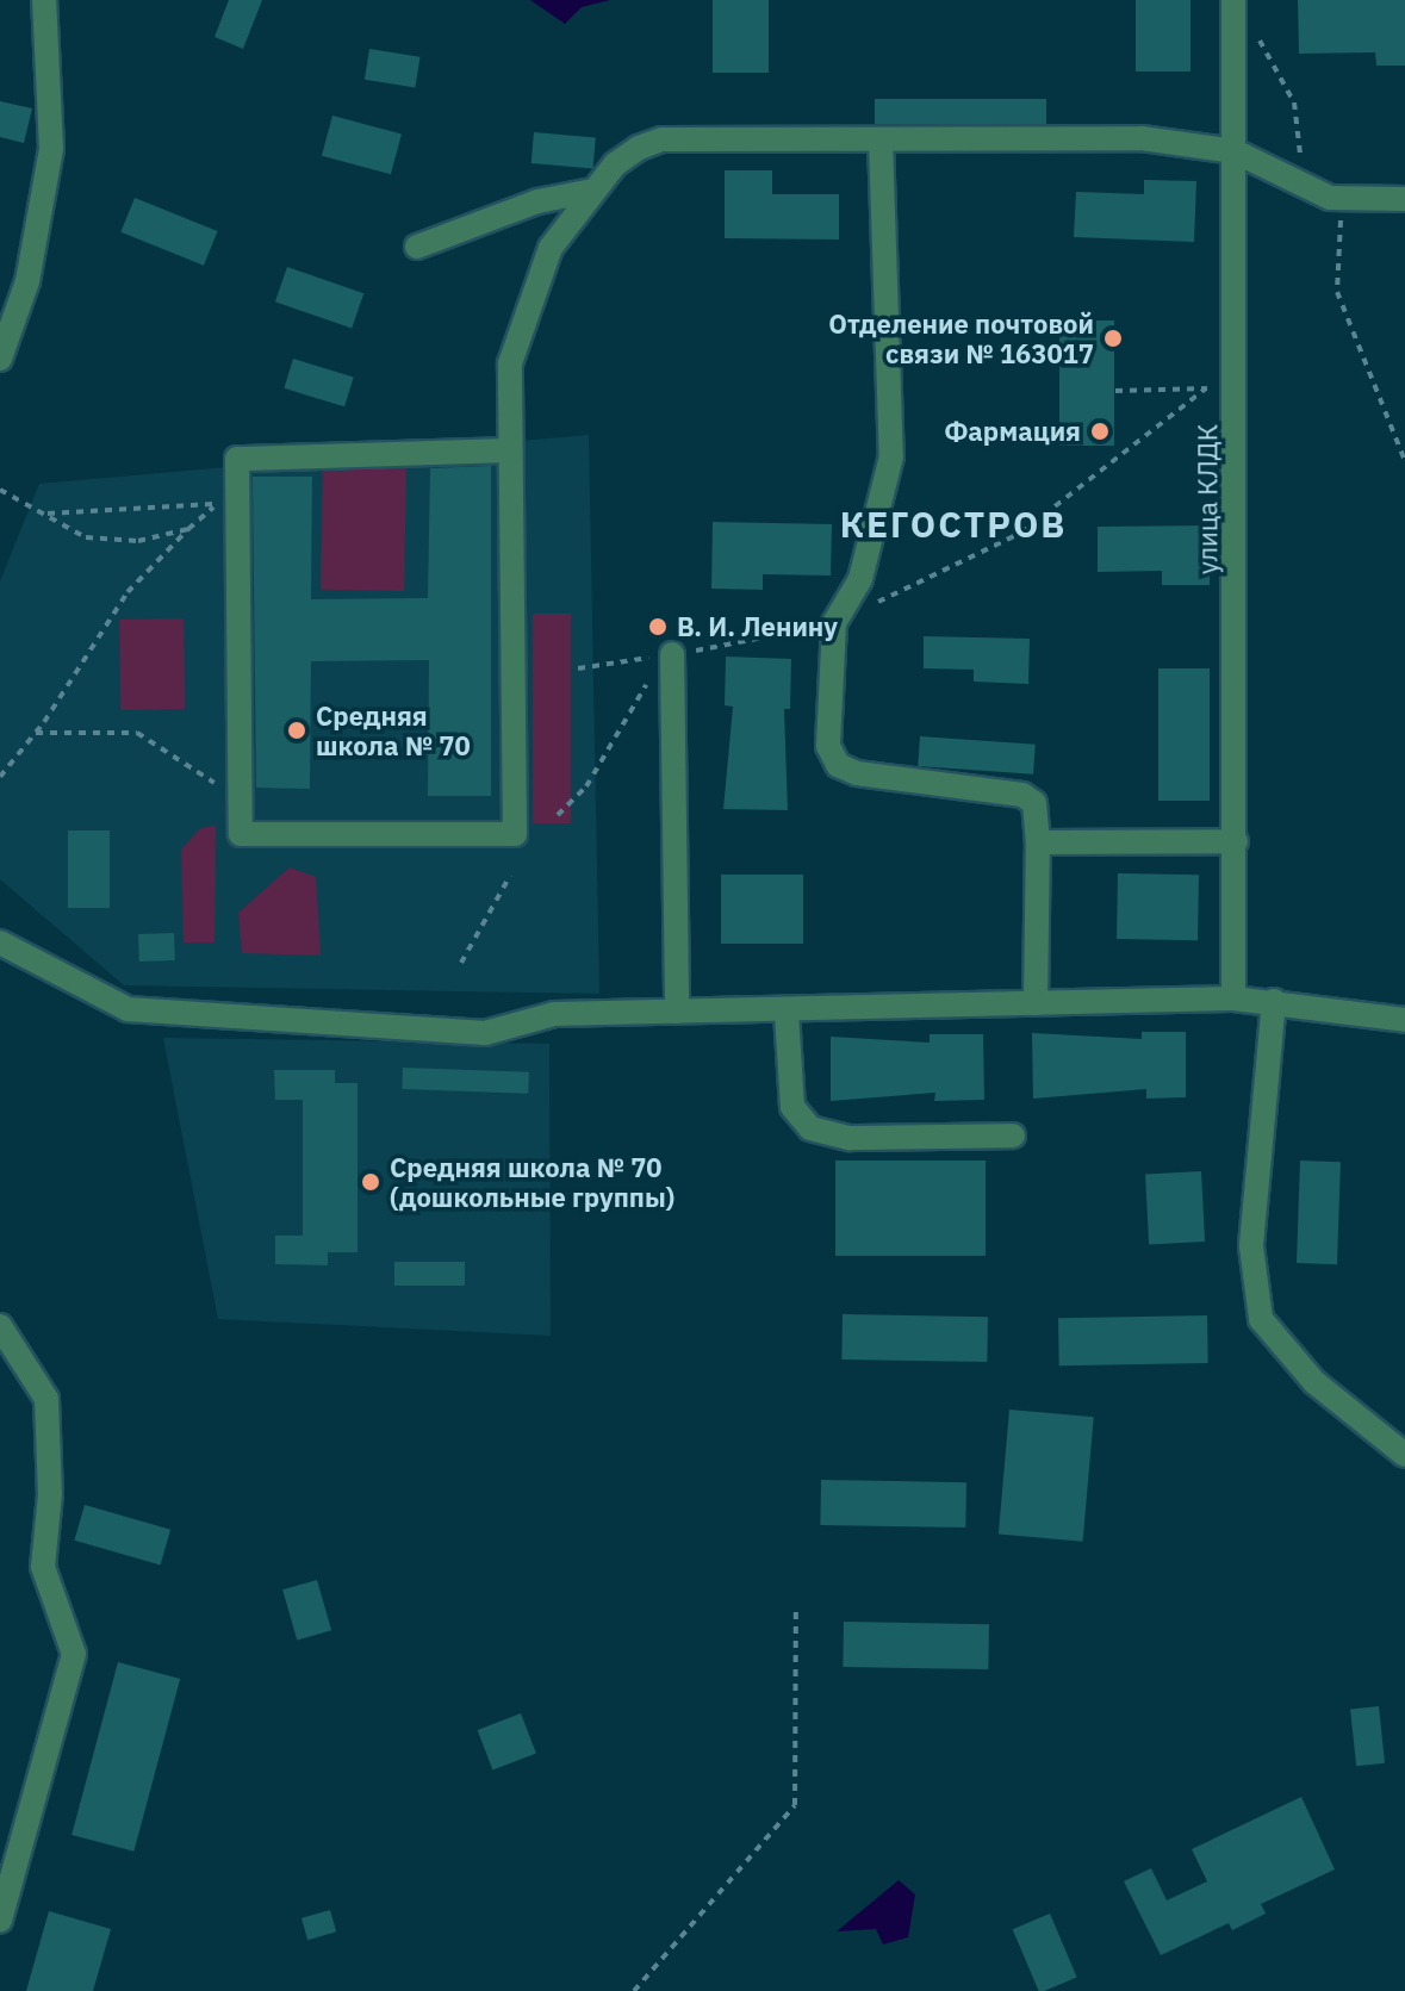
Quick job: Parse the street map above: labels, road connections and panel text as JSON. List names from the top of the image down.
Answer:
{
  "streets": {
    "street": ["улица КЛДК"]
  },
  "districts": ["КЕГОСТРОВ"],
  "places": [
    "Отделение почтовой связи № 163017",
    "Фармация",
    "В. И. Ленину",
    "Средняя школа № 70",
    "Средняя школа № 70 (дошкольные группы)"
  ]
}
